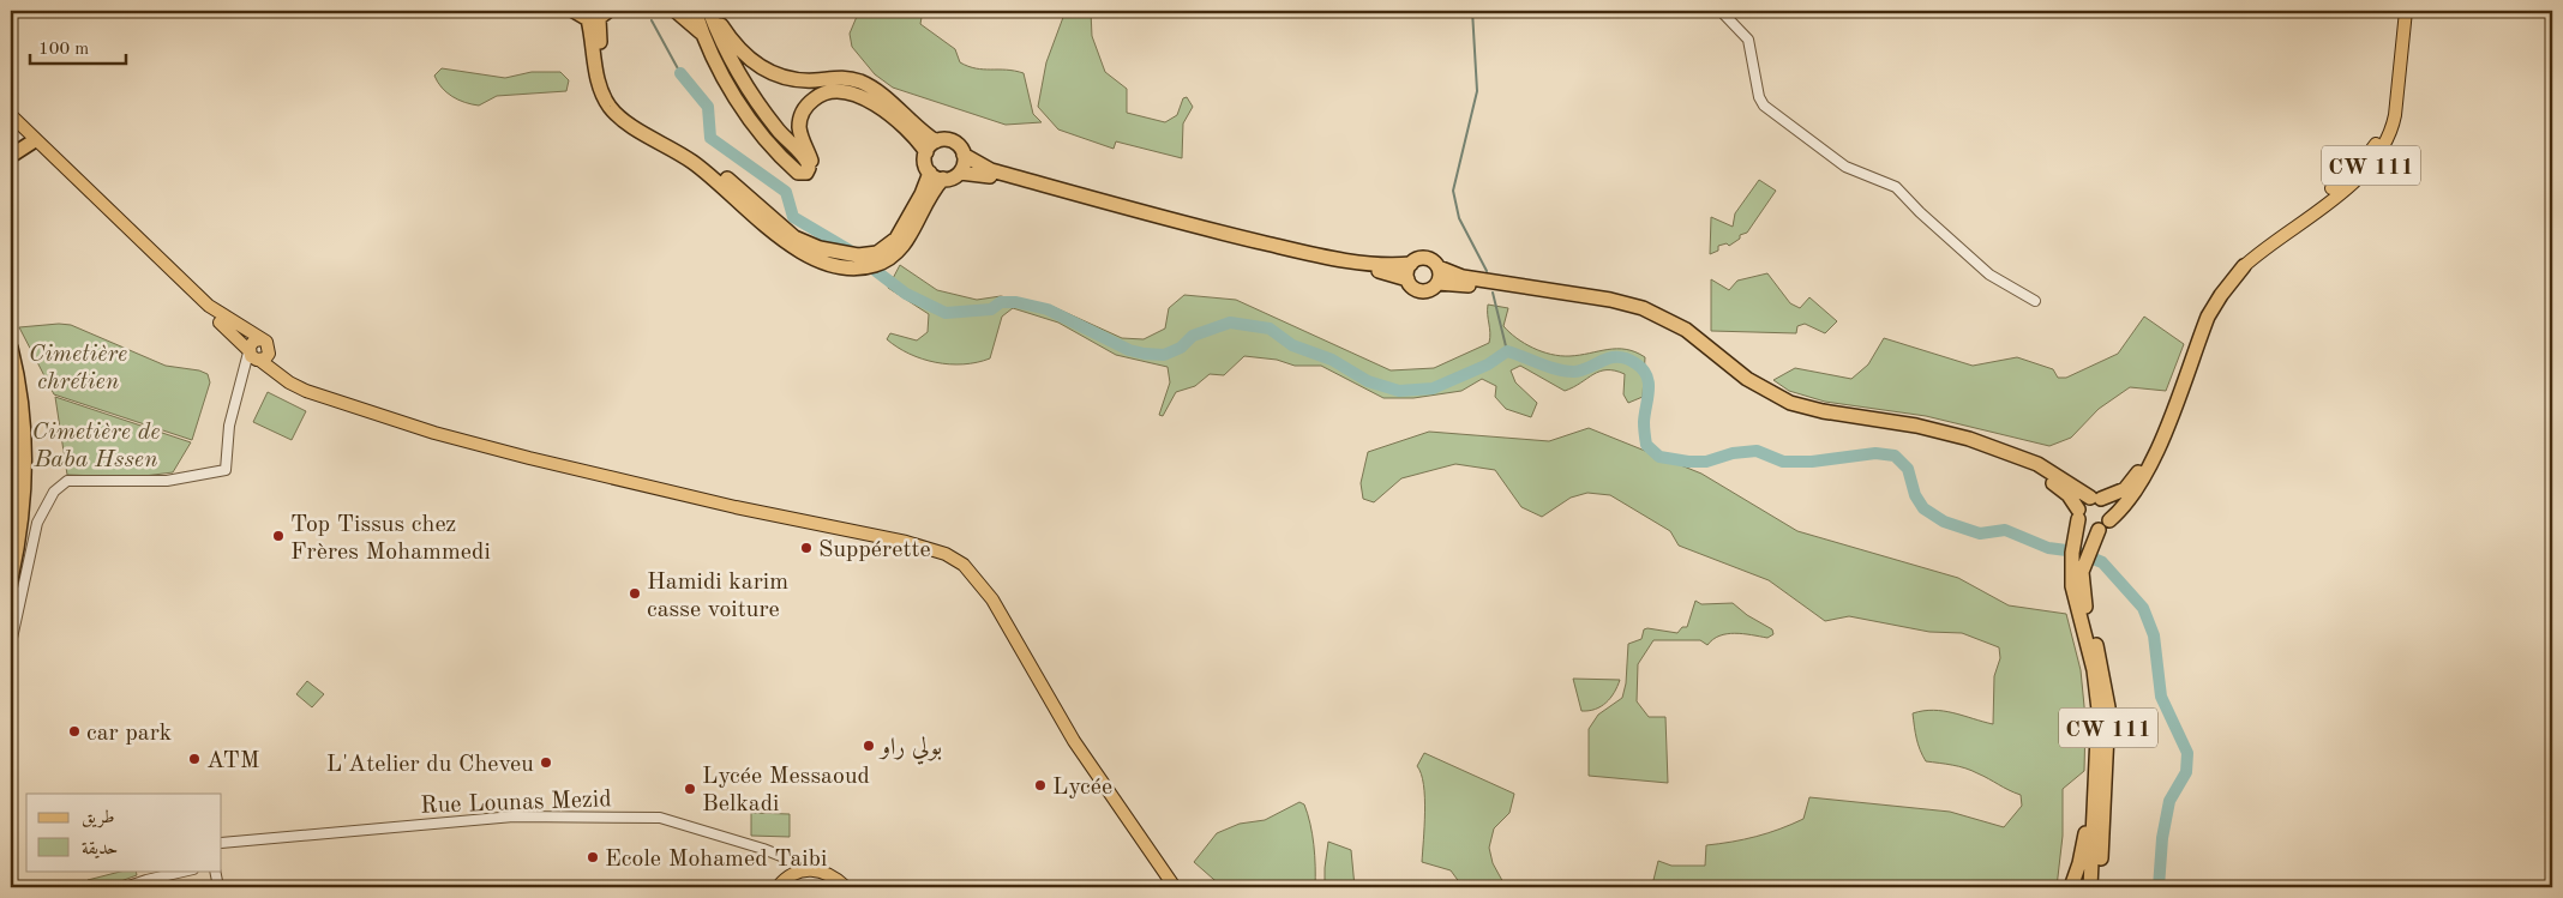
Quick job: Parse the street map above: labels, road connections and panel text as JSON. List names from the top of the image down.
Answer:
{
  "streets": {
    "highway": ["CW 111"],
    "street": ["Rue Lounas Mezid"]
  },
  "parks": ["Cimetière chrétien", "Cimetière de Baba Hssen"],
  "places": [
    "Top Tissus chez Frères Mohammedi",
    "Suppérette",
    "Hamidi karim casse voiture",
    "car park",
    "بولي راو",
    "ATM",
    "L'Atelier du Cheveu",
    "Lycée",
    "Lycée Messaoud Belkadi",
    "Ecole Mohamed Taibi"
  ],
  "legend": ["طريق", "حديقة"],
  "scale_bar": "100 m"
}
